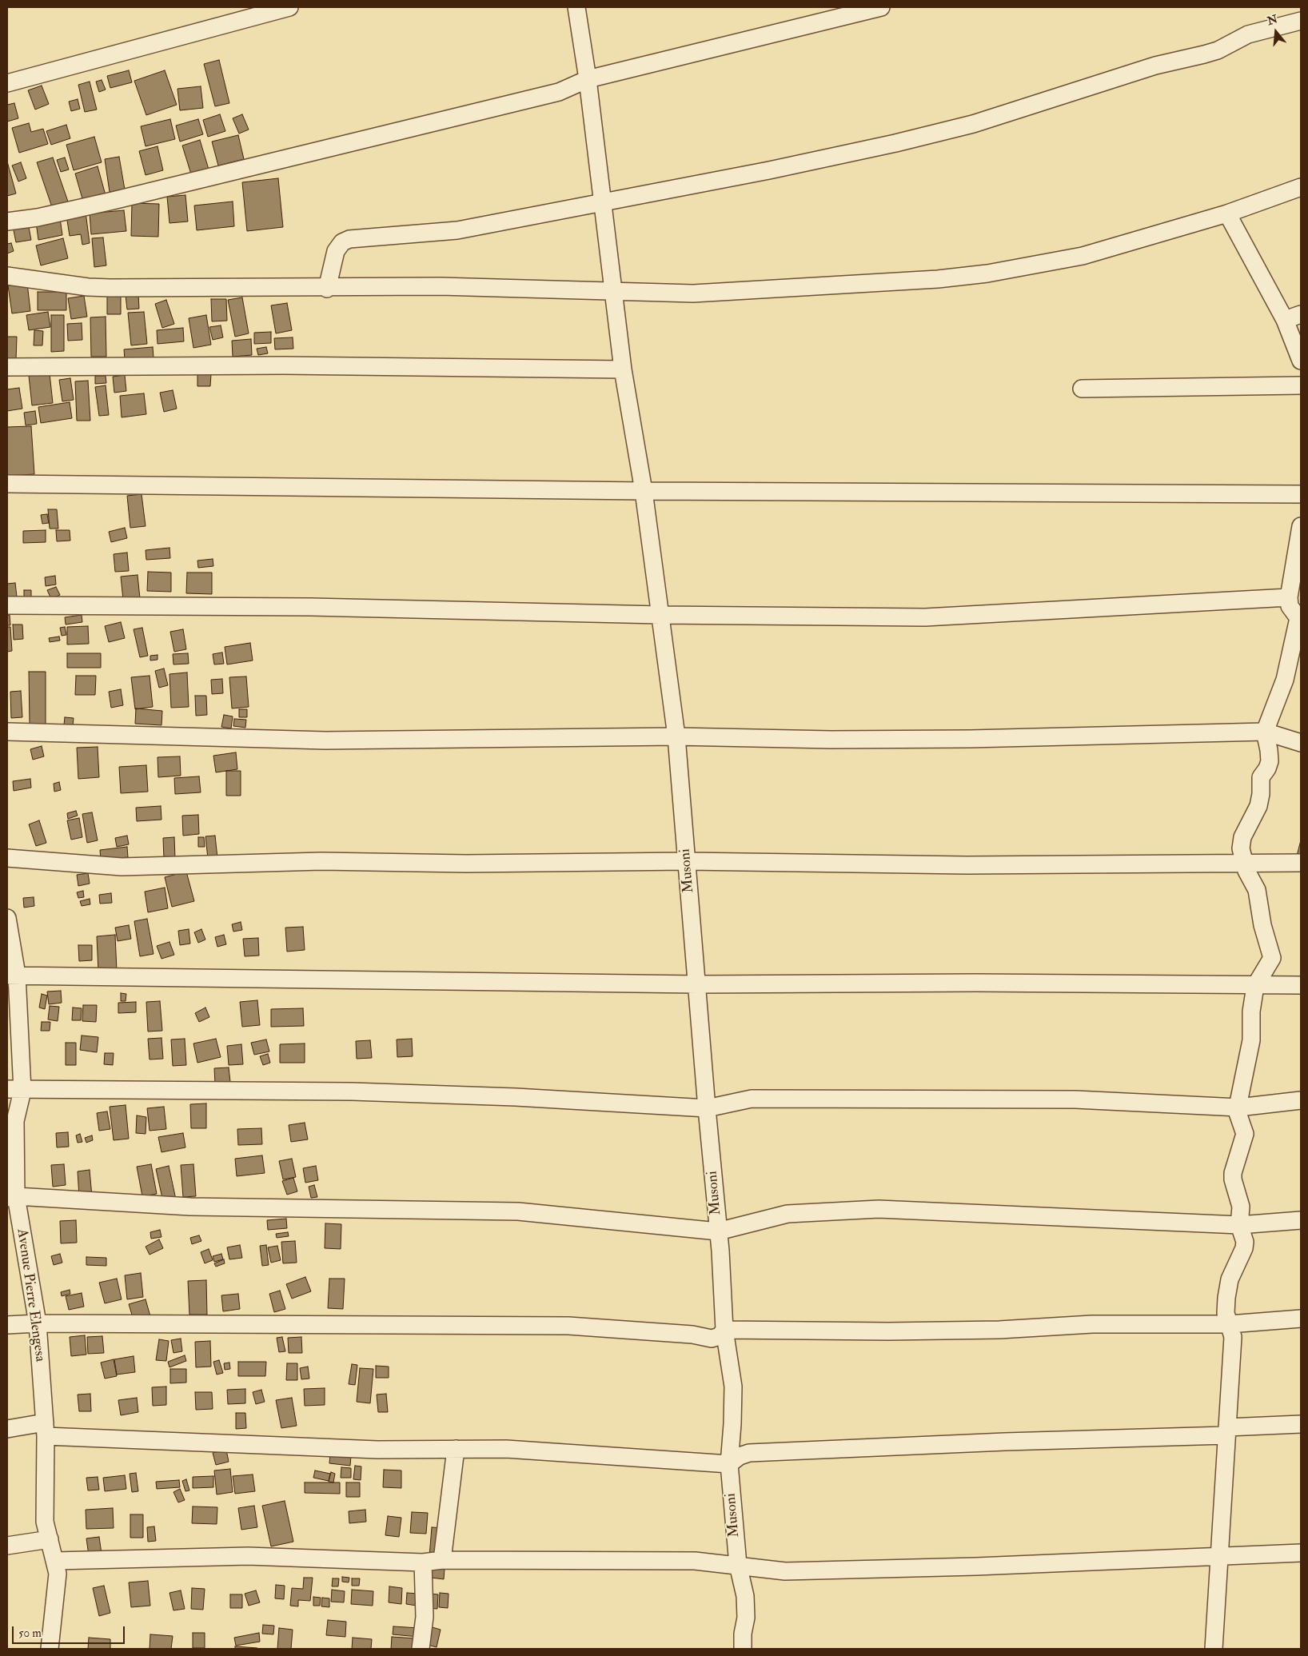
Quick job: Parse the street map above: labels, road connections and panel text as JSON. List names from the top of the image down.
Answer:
{
  "streets": {
    "street": ["Musoni", "Avenue Pierre Elengesa"]
  },
  "scale_bar": "50 m",
  "north": "top"
}
